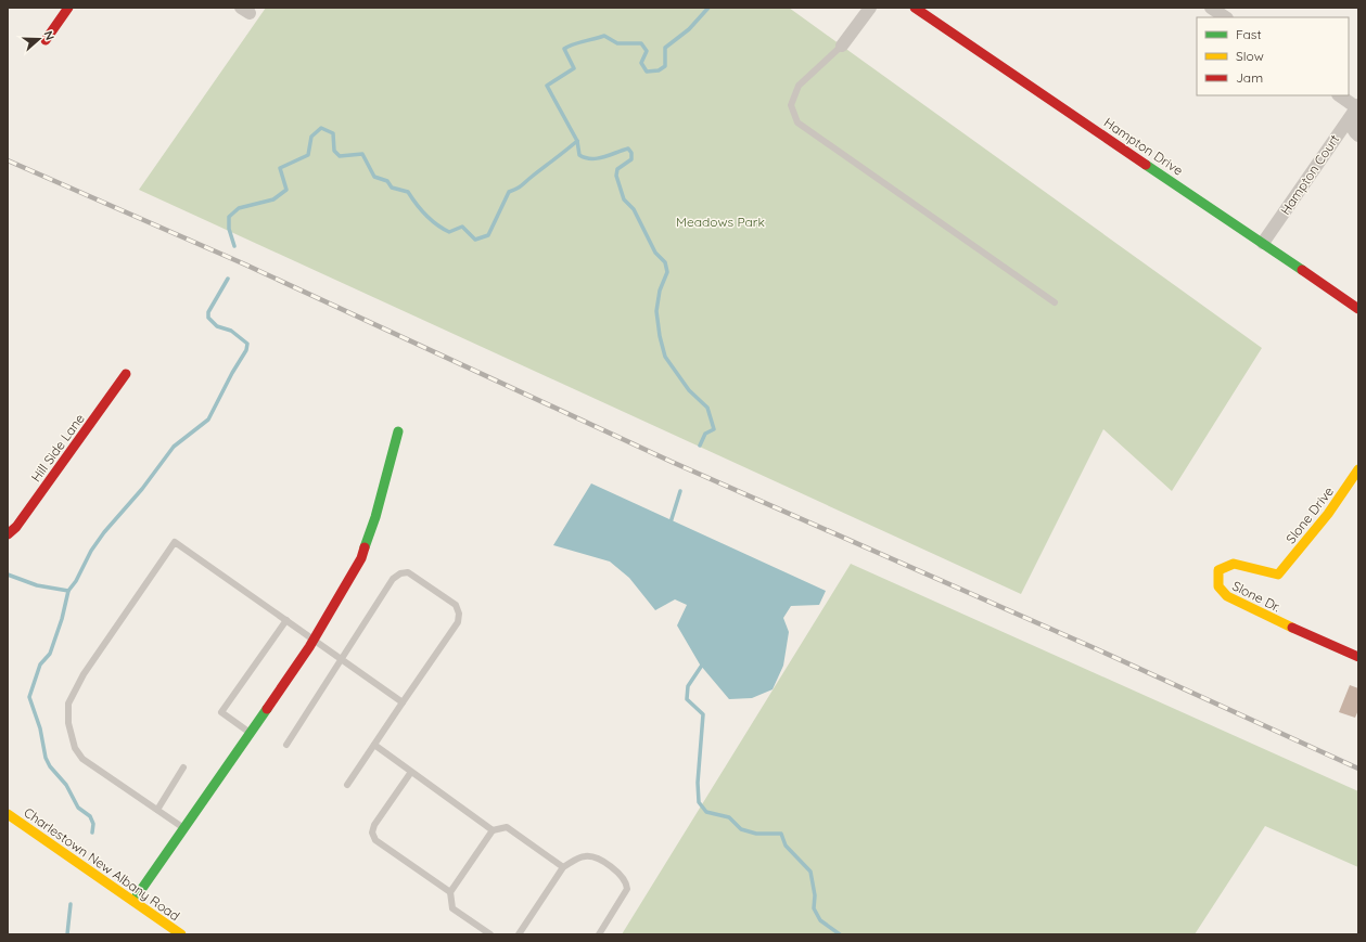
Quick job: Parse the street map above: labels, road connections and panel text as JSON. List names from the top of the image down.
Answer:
{
  "streets": {
    "street": [
      "Hampton Drive",
      "Hampton Court",
      "Hill Side Lane",
      "Slone Drive",
      "Slone Dr.",
      "Charlestown New Albany Road"
    ]
  },
  "crossings": [
    ["Hampton Drive", "Hampton Court"],
    ["Slone Drive", "Slone Dr."]
  ],
  "parks": ["Meadows Park"],
  "legend": ["Fast", "Slow", "Jam"],
  "north": "right"
}
